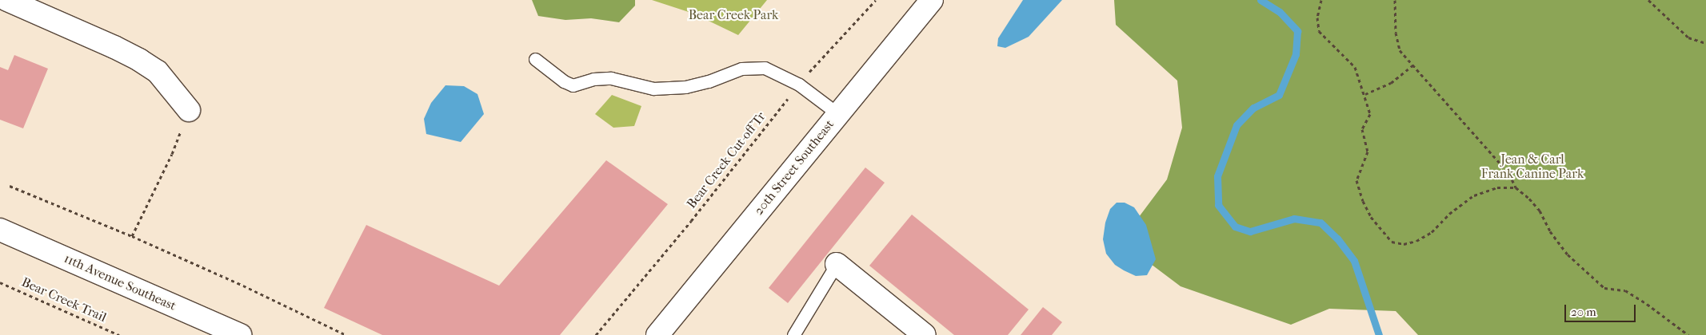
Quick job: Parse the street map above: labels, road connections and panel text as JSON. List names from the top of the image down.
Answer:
{
  "streets": {
    "street": ["20th Street Southeast", "11th Avenue Southeast"],
    "path": ["Bear Creek Cut-off Tr", "Bear Creek Trail"]
  },
  "parks": ["Bear Creek Park", "Jean & Carl Frank Canine Park"],
  "scale_bar": "20 m"
}
